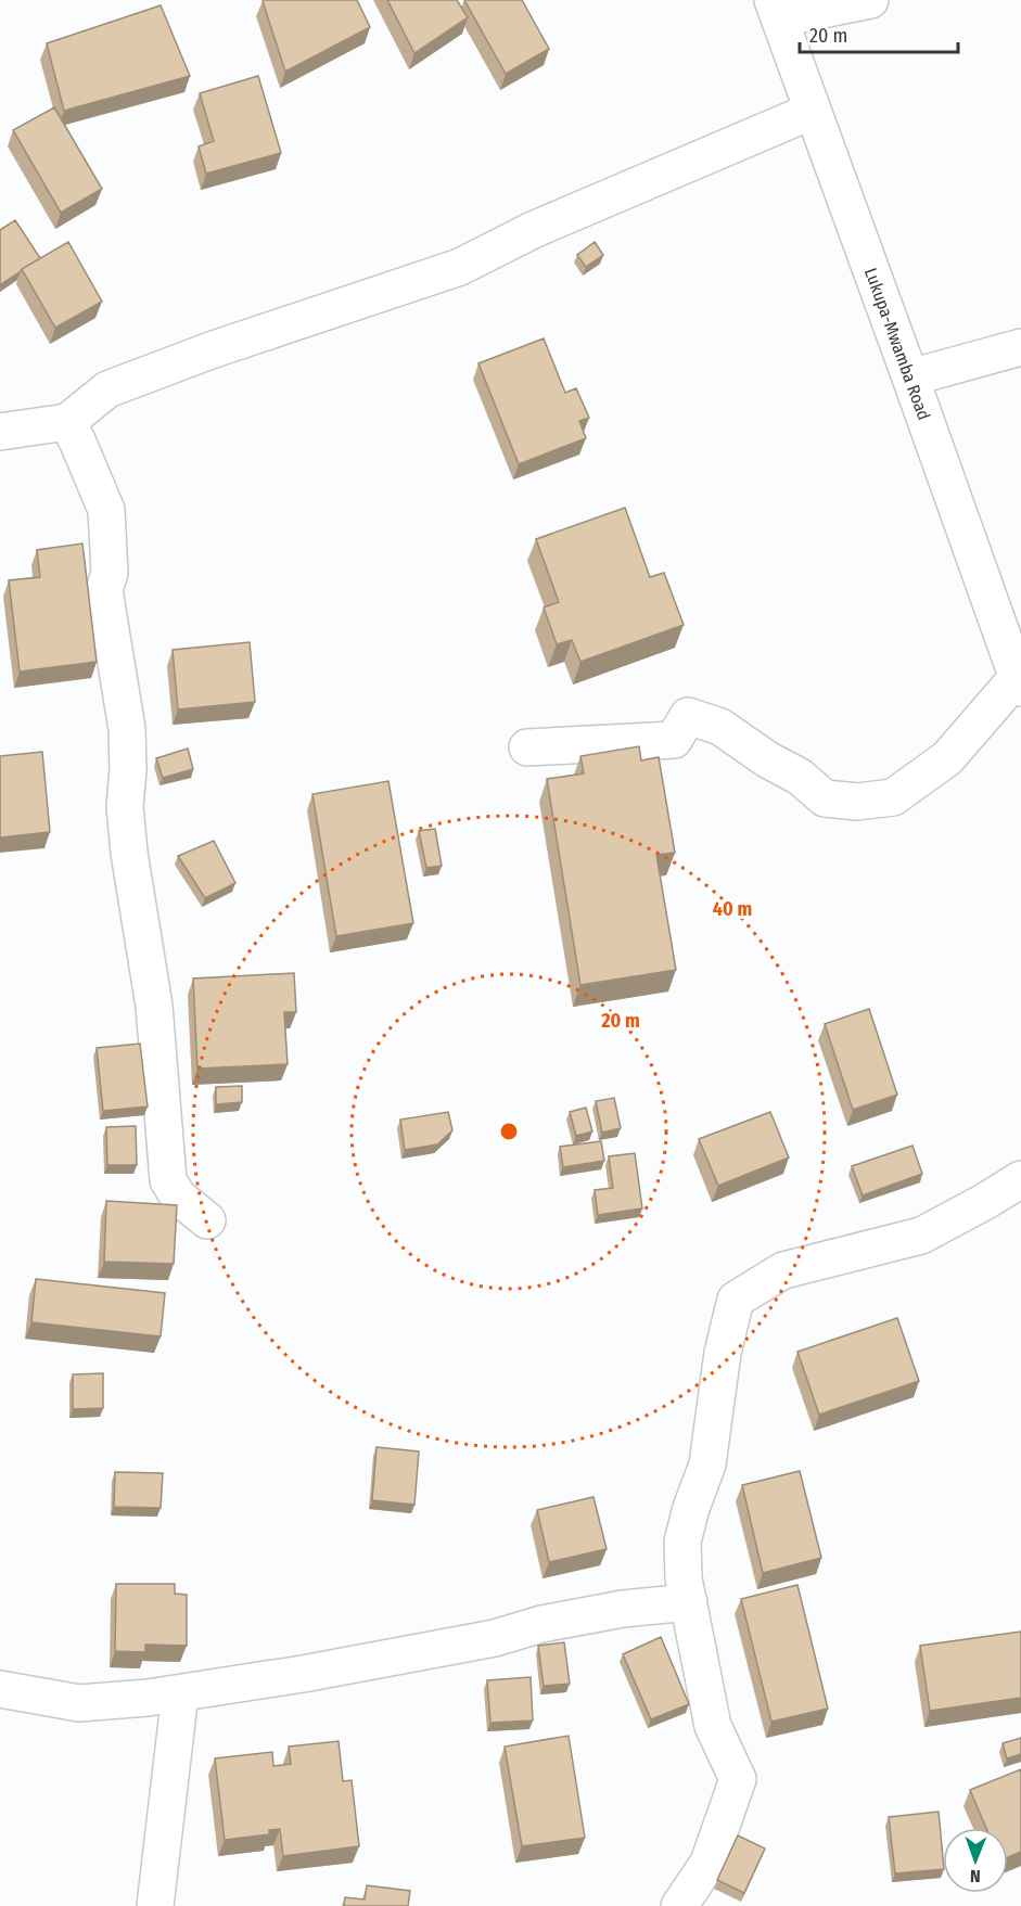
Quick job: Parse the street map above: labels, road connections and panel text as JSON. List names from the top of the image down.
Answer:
{
  "streets": {
    "street": ["Lukupa-Mwamba Road"]
  },
  "scale_bar": "20 m",
  "north": "bottom",
  "rings": ["40 m", "20 m"]
}
